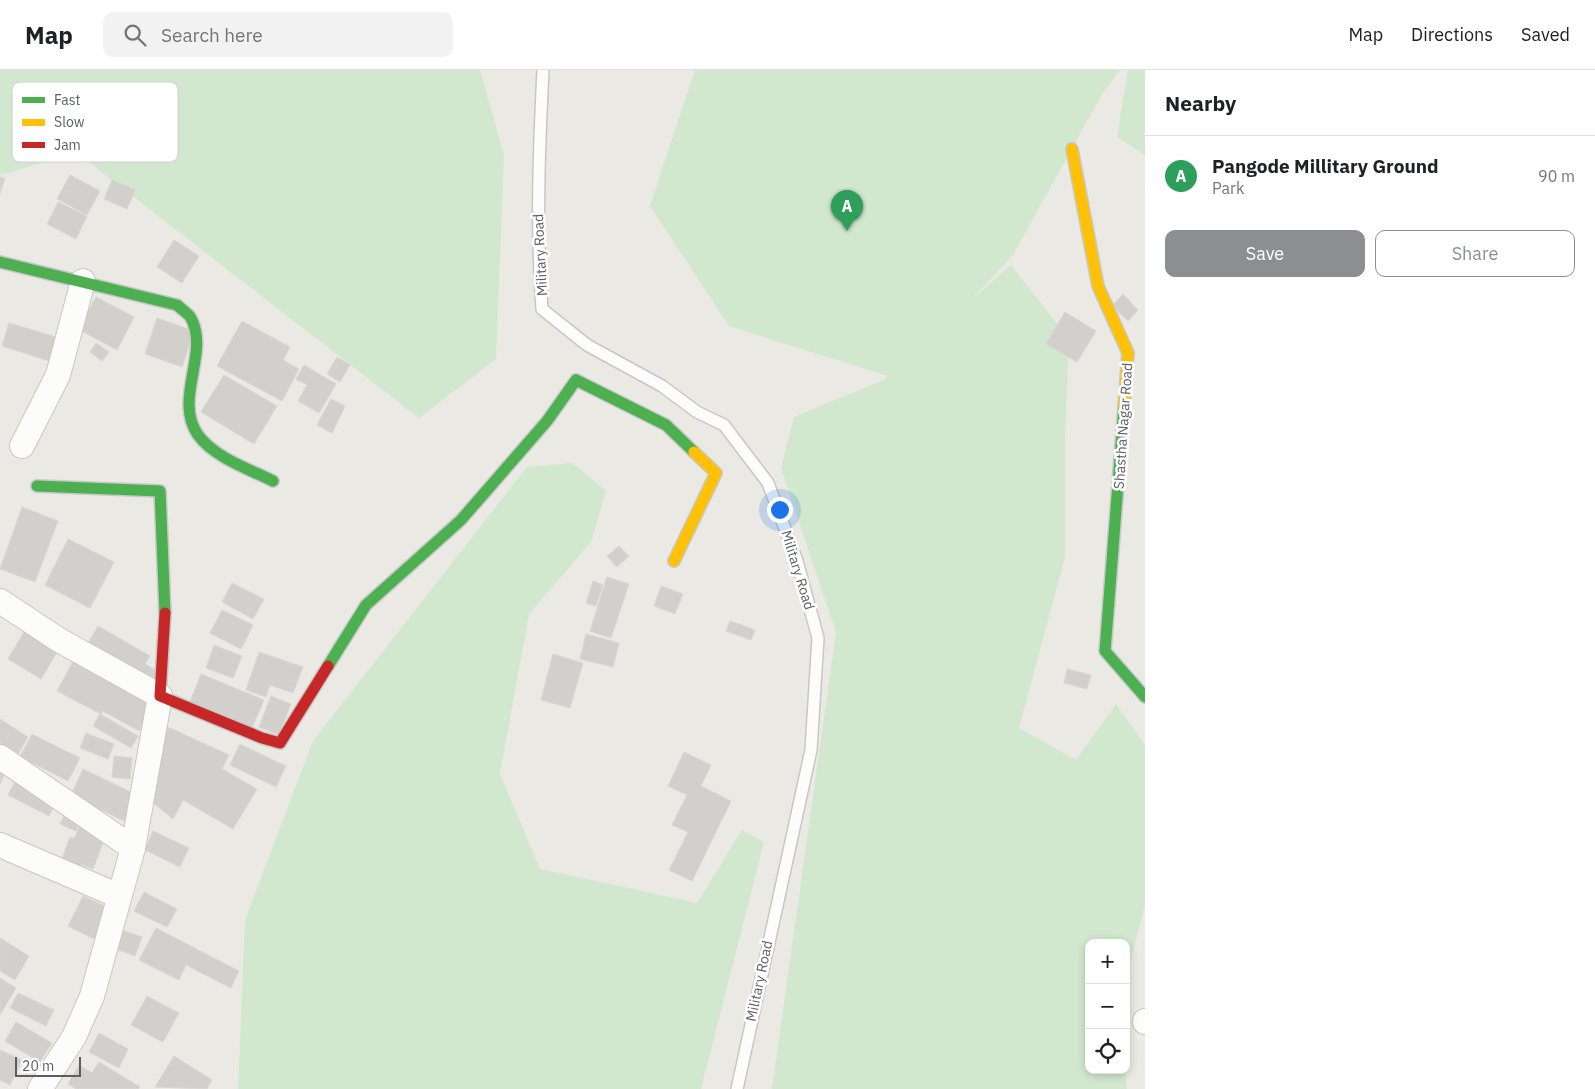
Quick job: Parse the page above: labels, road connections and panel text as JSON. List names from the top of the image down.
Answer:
{
  "streets": {
    "street": ["Shastha Nagar Road"],
    "lane": ["Military Road"]
  },
  "legend": ["Fast", "Slow", "Jam"],
  "scale_bar": "20 m",
  "page": {
    "header": "Map",
    "search": "Search here",
    "nav": ["Map", "Directions", "Saved"],
    "heading": "Nearby",
    "list": [
      {
        "mark": "A",
        "name": "Pangode Millitary Ground",
        "note": "Park",
        "value": "90 m"
      }
    ],
    "pins": "A",
    "buttons": ["Save", "Share"],
    "map_buttons": ["+", "−"],
    "scale": "20 m"
  }
}
